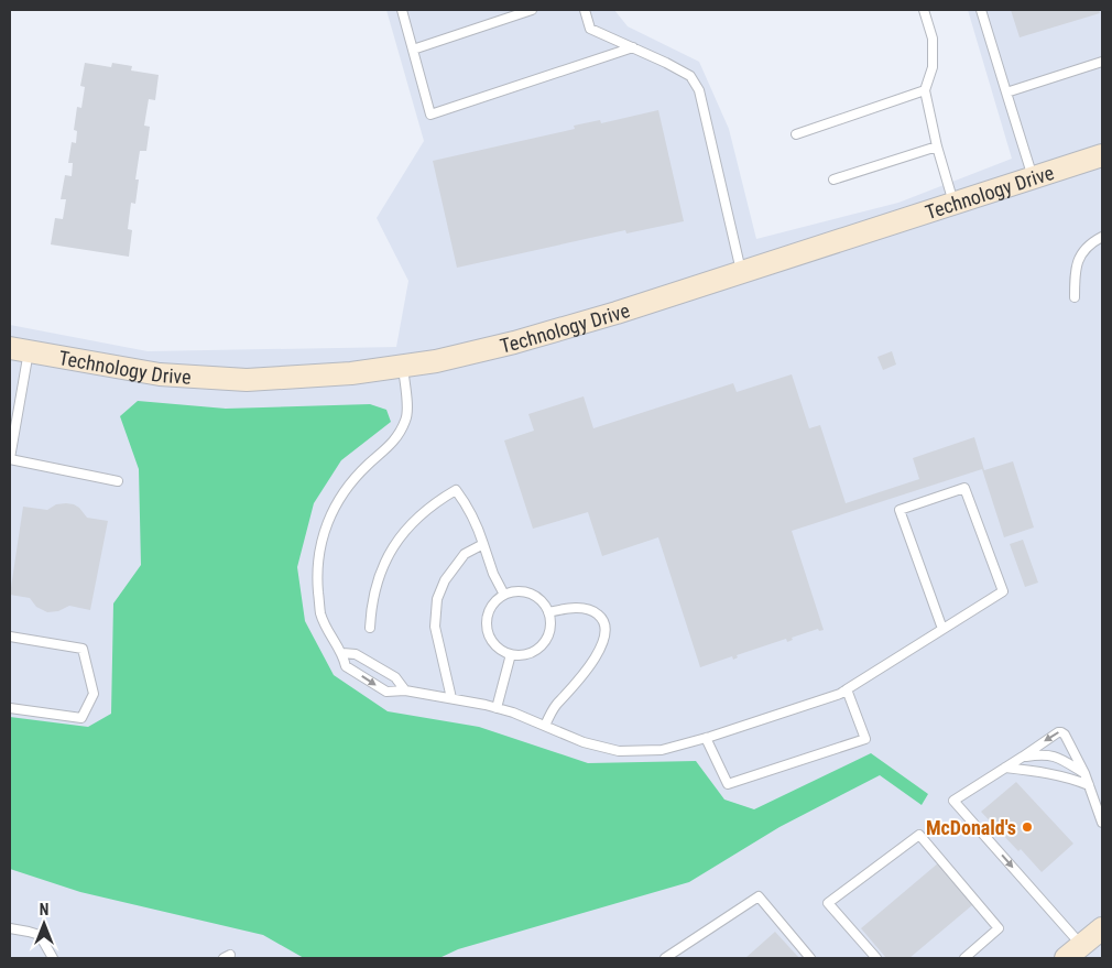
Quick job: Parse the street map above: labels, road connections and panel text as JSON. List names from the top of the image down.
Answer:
{
  "streets": {
    "street": ["Technology Drive"]
  },
  "places": ["McDonald's"],
  "north": "top"
}
